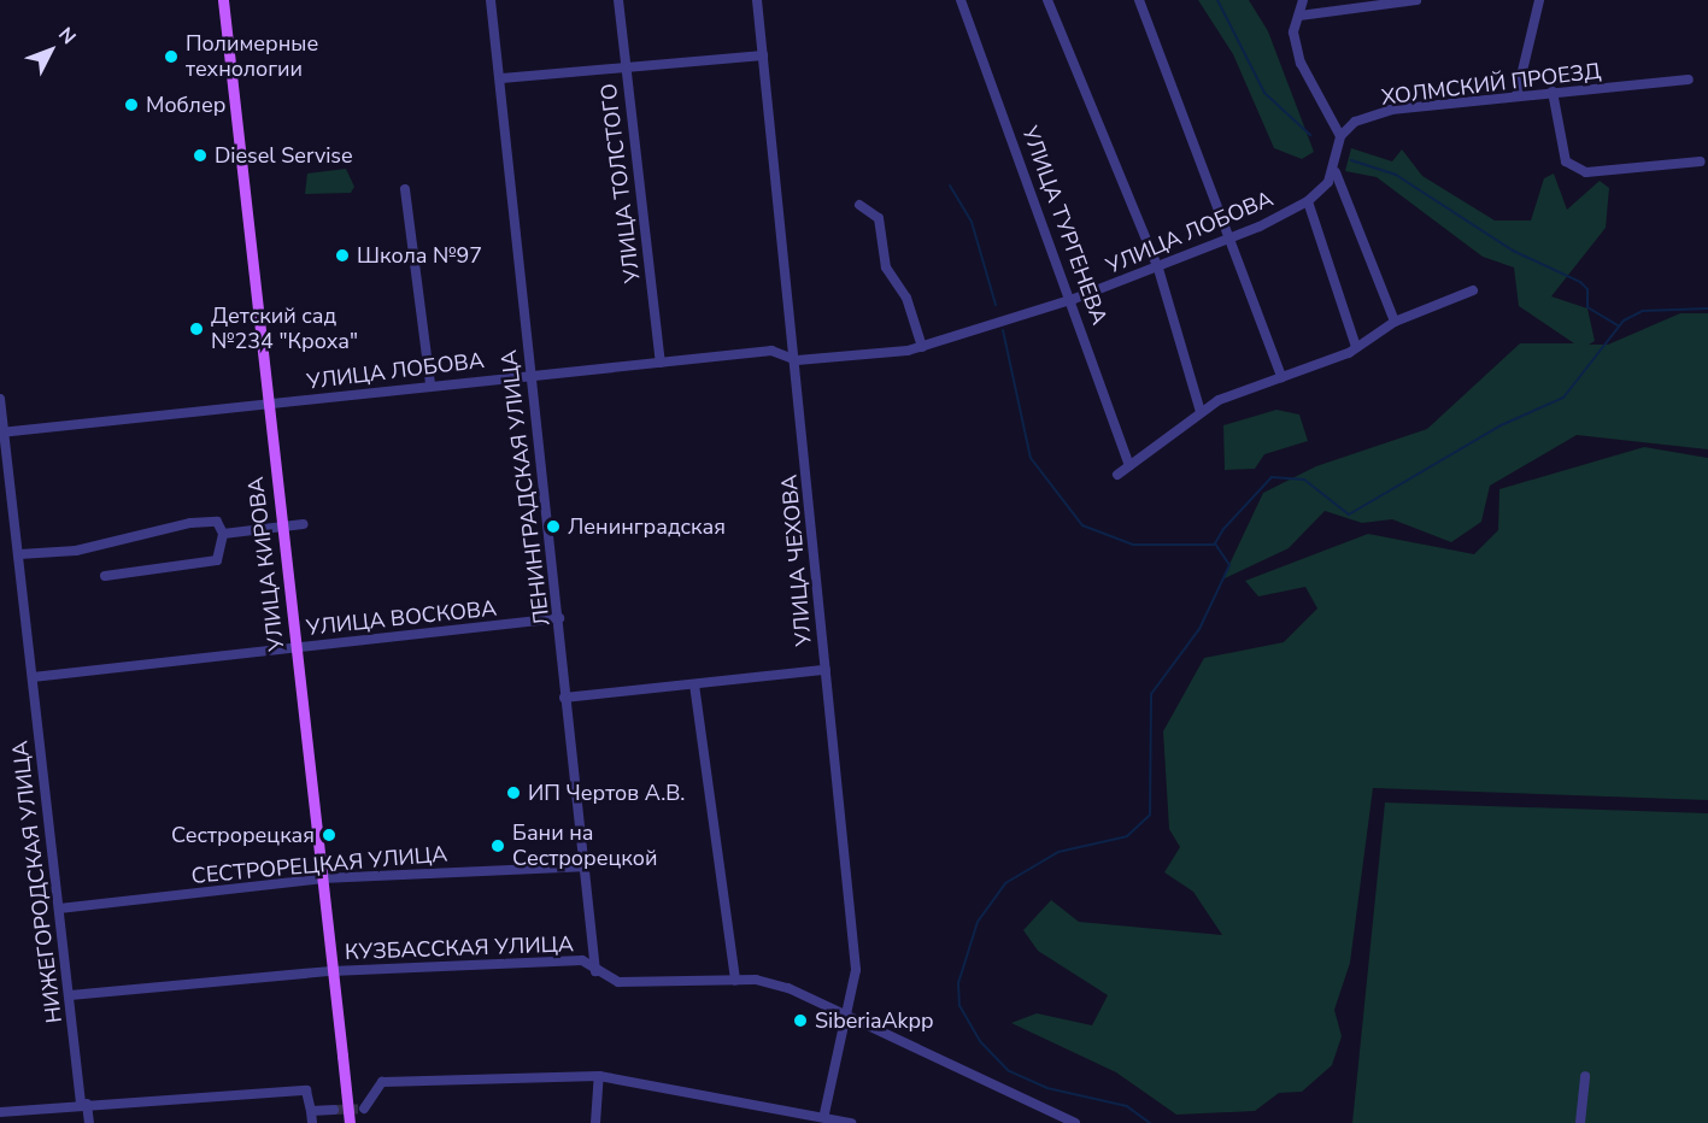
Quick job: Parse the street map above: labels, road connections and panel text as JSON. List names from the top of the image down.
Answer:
{
  "streets": {
    "main road": ["УЛИЦА КИРОВА"],
    "street": [
      "ХОЛМСКИЙ ПРОЕЗД",
      "УЛИЦА ТОЛСТОГО",
      "УЛИЦА ТУРГЕНЕВА",
      "УЛИЦА ЛОБОВА",
      "ЛЕНИНГРАДСКАЯ УЛИЦА",
      "УЛИЦА ЧЕХОВА",
      "УЛИЦА ВОСКОВА",
      "СЕСТРОРЕЦКАЯ УЛИЦА",
      "НИЖЕГОРОДСКАЯ УЛИЦА",
      "КУЗБАССКАЯ УЛИЦА"
    ]
  },
  "crossings": [
    ["УЛИЦА ТОЛСТОГО", "УЛИЦА ЛОБОВА"],
    ["УЛИЦА ТУРГЕНЕВА", "УЛИЦА ЛОБОВА"],
    ["УЛИЦА ЛОБОВА", "ЛЕНИНГРАДСКАЯ УЛИЦА"],
    ["УЛИЦА ЛОБОВА", "УЛИЦА ЧЕХОВА"],
    ["УЛИЦА ЛОБОВА", "УЛИЦА КИРОВА"],
    ["УЛИЦА ЛОБОВА", "НИЖЕГОРОДСКАЯ УЛИЦА"],
    ["ЛЕНИНГРАДСКАЯ УЛИЦА", "УЛИЦА ВОСКОВА"],
    ["ЛЕНИНГРАДСКАЯ УЛИЦА", "СЕСТРОРЕЦКАЯ УЛИЦА"],
    ["ЛЕНИНГРАДСКАЯ УЛИЦА", "КУЗБАССКАЯ УЛИЦА"],
    ["УЛИЦА ЧЕХОВА", "КУЗБАССКАЯ УЛИЦА"],
    ["УЛИЦА КИРОВА", "УЛИЦА ВОСКОВА"],
    ["УЛИЦА КИРОВА", "СЕСТРОРЕЦКАЯ УЛИЦА"],
    ["УЛИЦА КИРОВА", "КУЗБАССКАЯ УЛИЦА"],
    ["УЛИЦА ВОСКОВА", "НИЖЕГОРОДСКАЯ УЛИЦА"],
    ["СЕСТРОРЕЦКАЯ УЛИЦА", "НИЖЕГОРОДСКАЯ УЛИЦА"],
    ["НИЖЕГОРОДСКАЯ УЛИЦА", "КУЗБАССКАЯ УЛИЦА"]
  ],
  "places": [
    "Полимерные технологии",
    "Моблер",
    "Diesel Servise",
    "Школа №97",
    "Детский сад №234 \"Кроха\"",
    "Ленинградская",
    "ИП Чертов А.В.",
    "Сестрорецкая",
    "Бани на Сестрорецкой",
    "SiberiaAkpp"
  ],
  "north": "top right"
}
